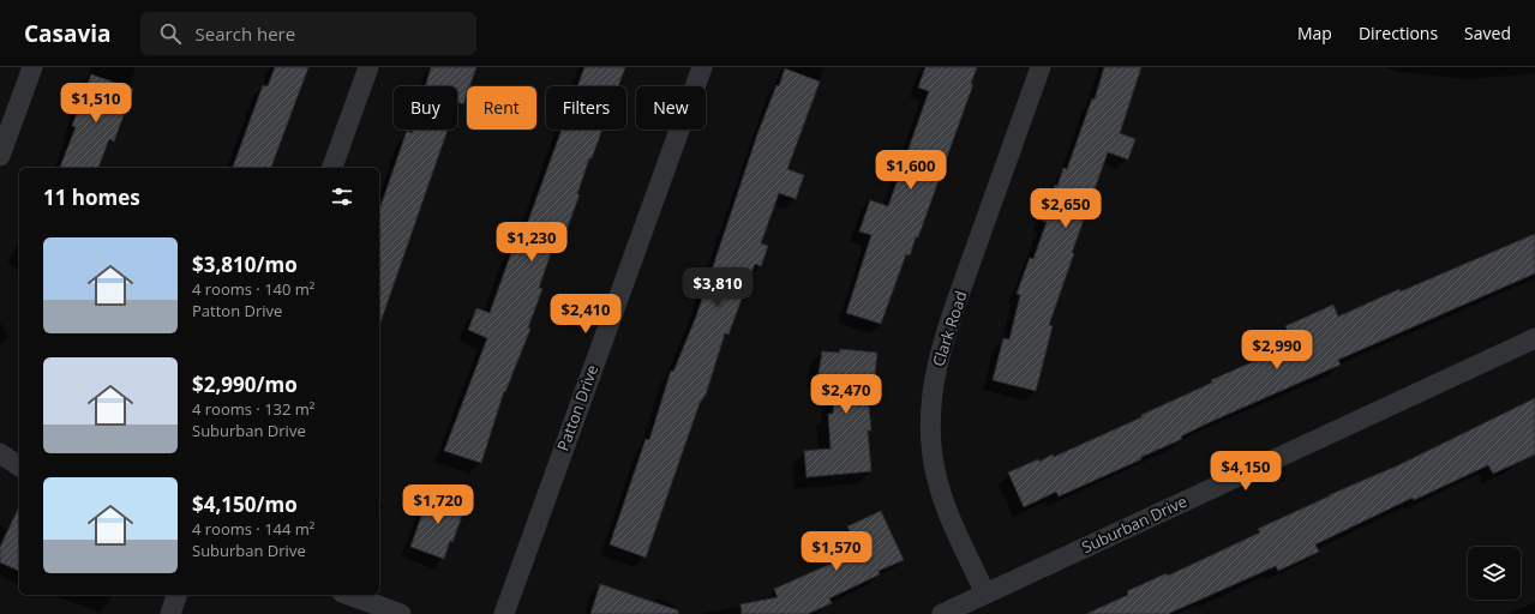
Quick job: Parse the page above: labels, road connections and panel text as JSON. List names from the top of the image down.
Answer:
{
  "streets": {
    "street": ["Clark Road", "Patton Drive", "Suburban Drive"]
  },
  "crossings": [
    ["Clark Road", "Suburban Drive"]
  ],
  "page": {
    "header": "Casavia",
    "search": "Search here",
    "nav": ["Map", "Directions", "Saved"],
    "price": [
      "$1,510",
      "$1,600",
      "$2,650",
      "$1,230",
      "$3,810",
      "$2,410",
      "$2,990",
      "$2,470",
      "$4,150",
      "$1,720",
      "$1,570"
    ],
    "chip": [
      "Buy",
      "Rent",
      "Filters",
      "New"
    ],
    "heading": "11 homes",
    "list": [
      {
        "name": "$3,810/mo",
        "note": "4 rooms · 140 m² · Patton Drive"
      },
      {
        "name": "$2,990/mo",
        "note": "4 rooms · 132 m² · Suburban Drive"
      },
      {
        "name": "$4,150/mo",
        "note": "4 rooms · 144 m² · Suburban Drive"
      }
    ]
  }
}
